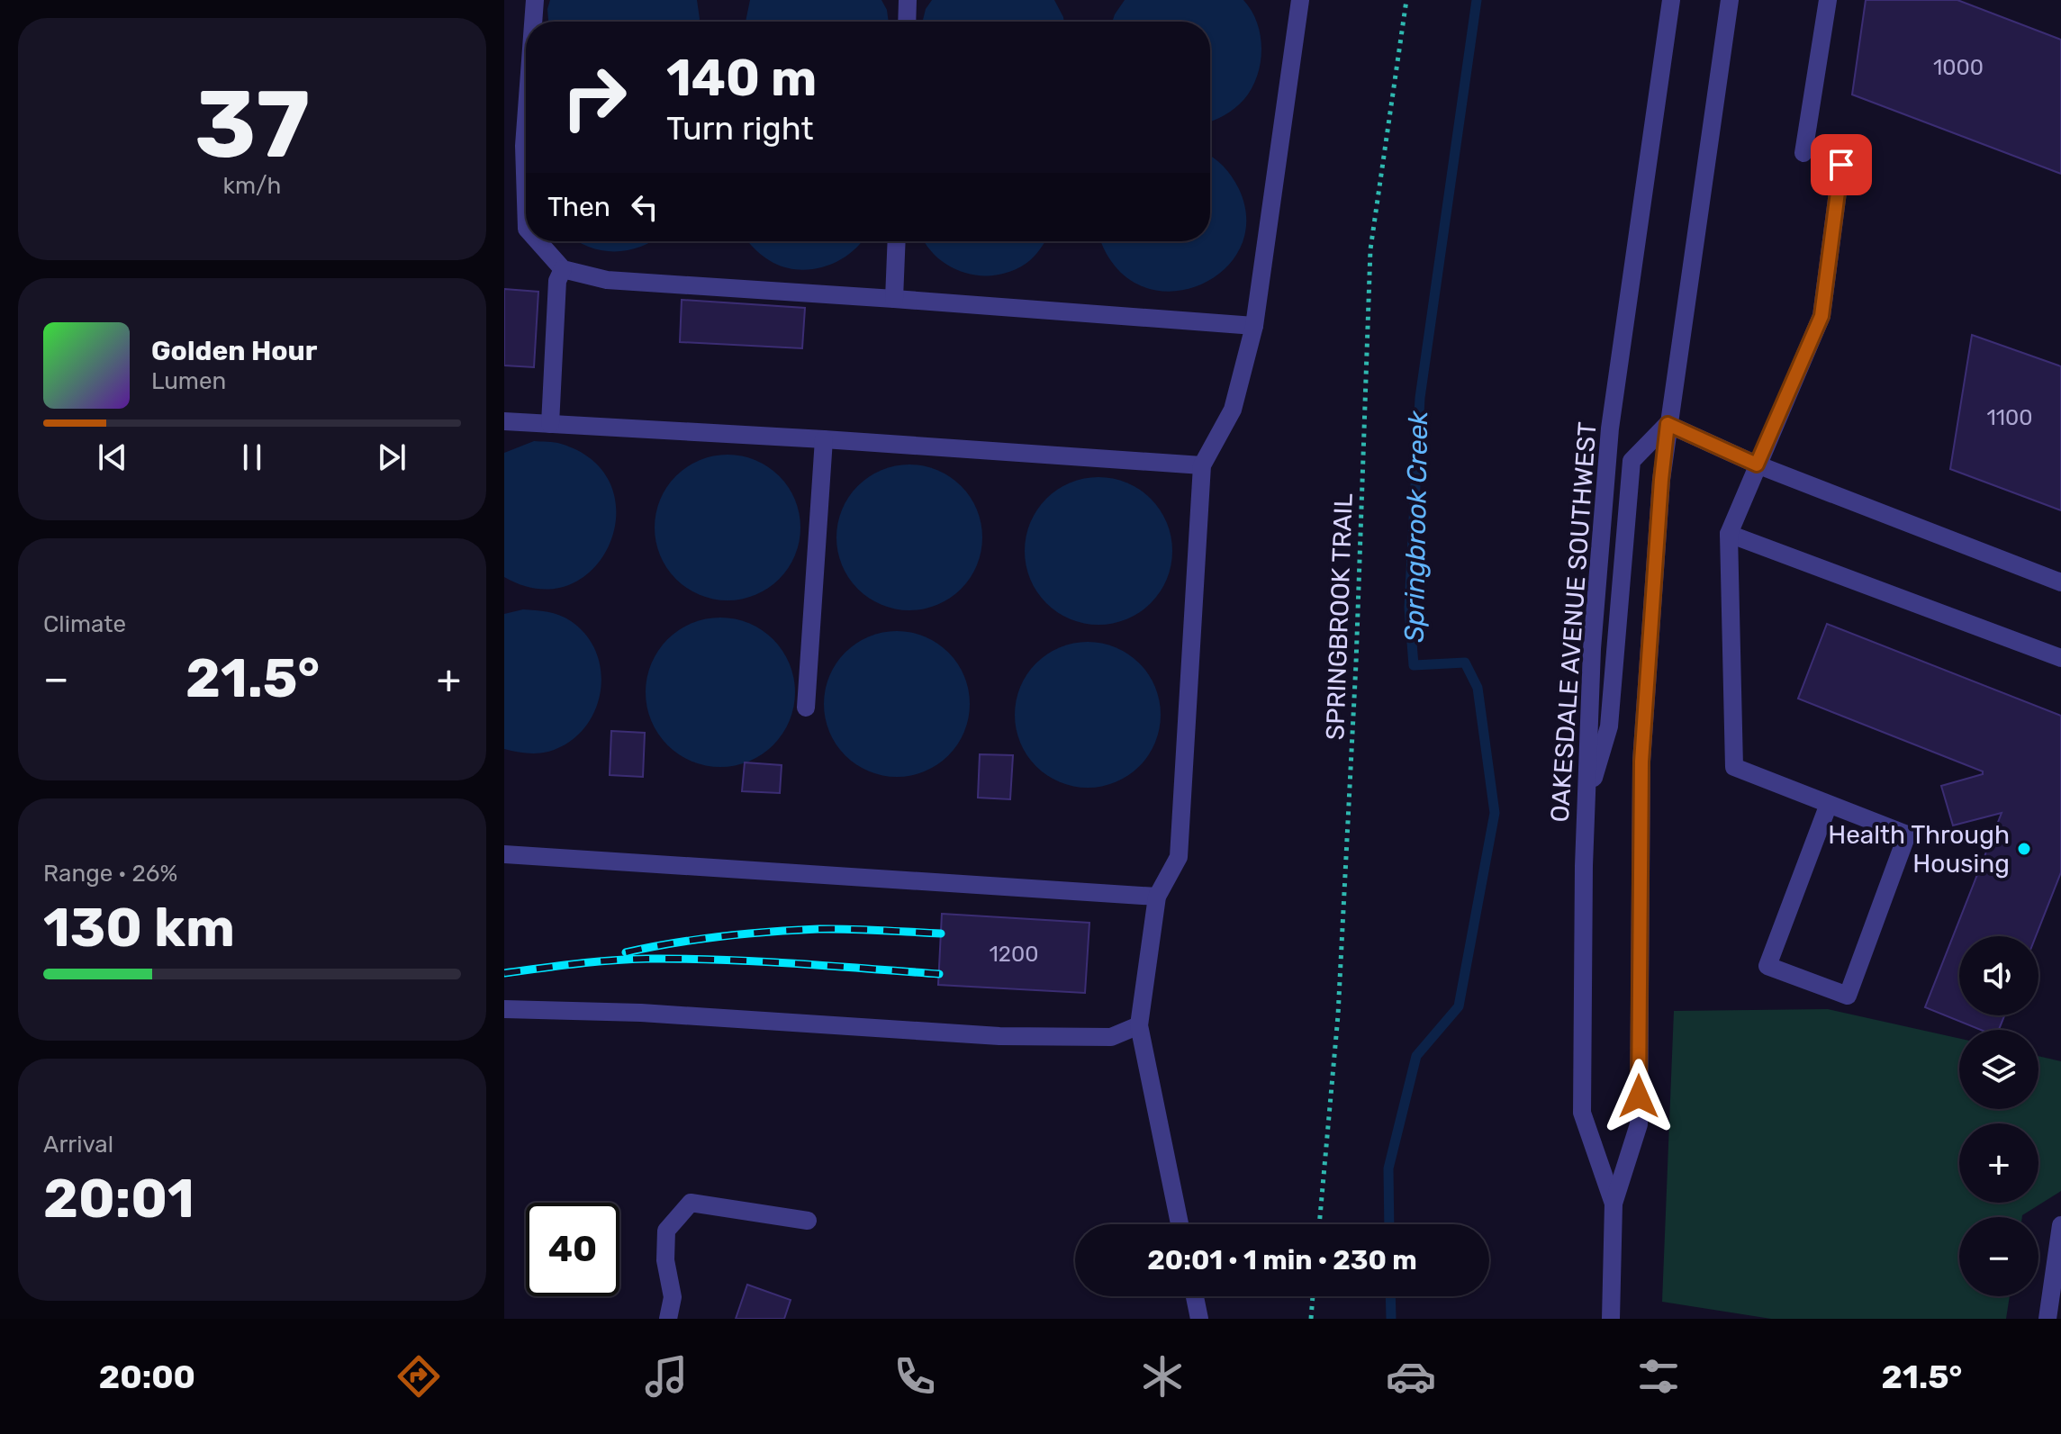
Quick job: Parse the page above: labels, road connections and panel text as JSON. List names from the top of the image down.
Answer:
{
  "streets": {
    "street": ["OAKESDALE AVENUE SOUTHWEST"],
    "path": ["SPRINGBROOK TRAIL"]
  },
  "water": ["Springbrook Creek"],
  "places": ["Health Through Housing"],
  "house_numbers": ["1000", "1100", "1200"],
  "page": {
    "tile": [
      ["37", "km/h"],
      "Climate",
      ["Range · 26%", "130 km"],
      ["Arrival", "20:01"]
    ],
    "turn": ["140 m", "Turn right"],
    "then": "Then",
    "song": ["Golden Hour", "Lumen"],
    "heat": ["−", "21.5°", "+"],
    "map_buttons": ["+", "−"],
    "limit": "40",
    "trip": "20:01 · 1 min · 230 m",
    "tabs": ["20:00", "21.5°"]
  }
}
